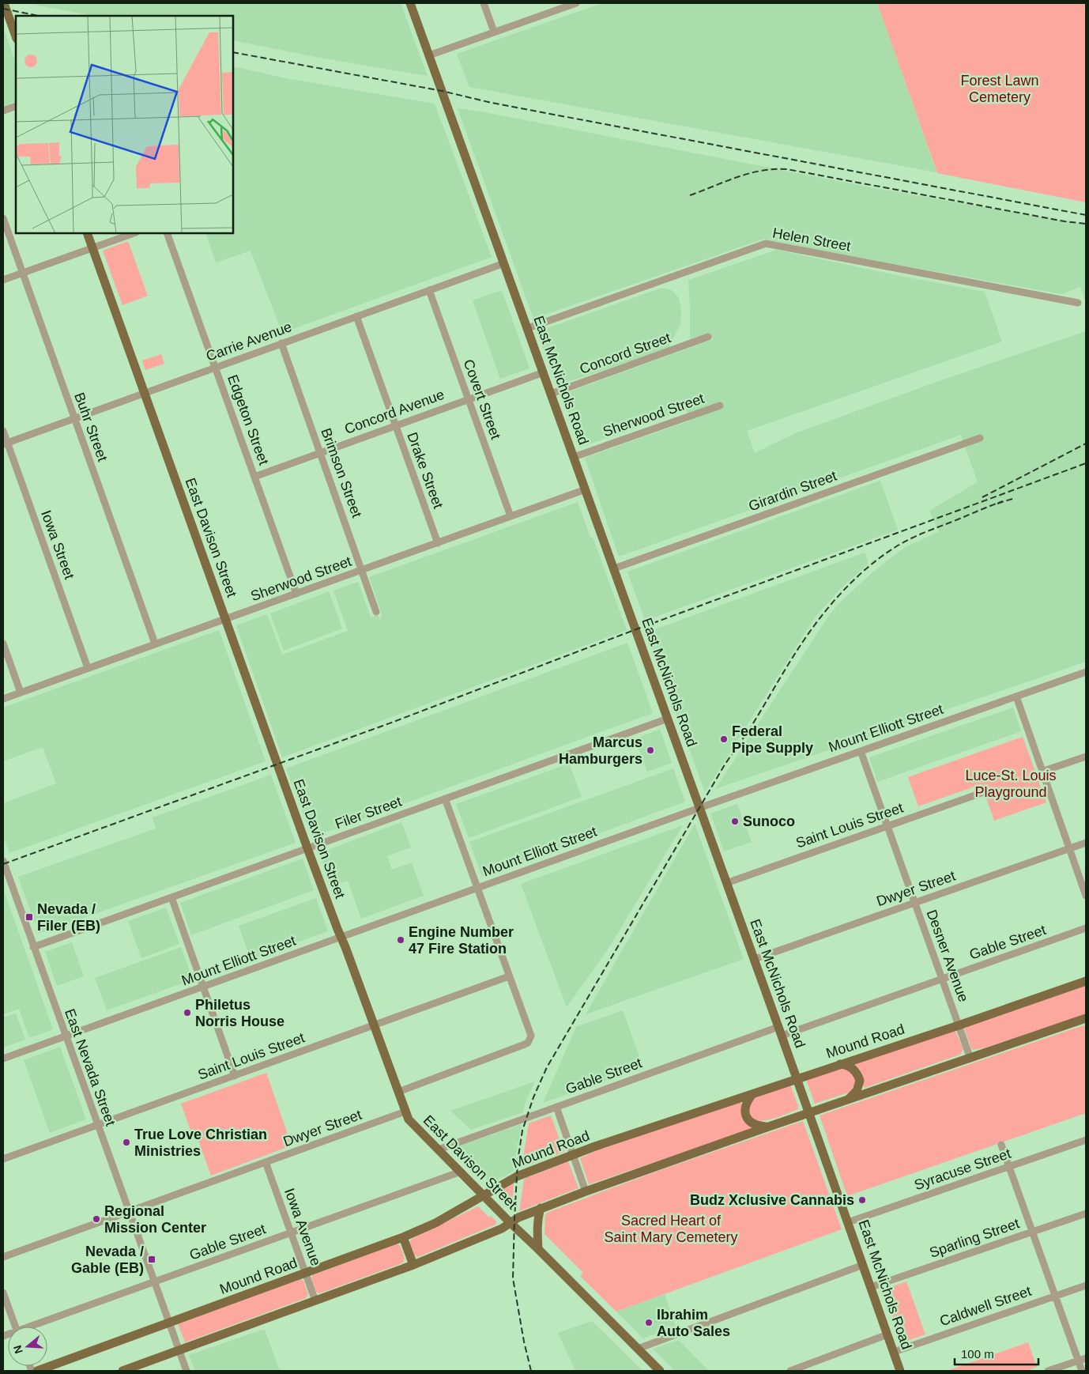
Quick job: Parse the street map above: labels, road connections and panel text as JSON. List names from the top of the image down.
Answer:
{
  "streets": {
    "main road": ["East McNichols Road", "East Davison Street", "Mound Road"],
    "street": [
      "Helen Street",
      "Carrie Avenue",
      "Concord Street",
      "Covert Street",
      "Concord Avenue",
      "Sherwood Street",
      "Edgeton Street",
      "Buhr Street",
      "Drake Street",
      "Brimson Street",
      "Girardin Street",
      "Iowa Street",
      "Mount Elliott Street",
      "Filer Street",
      "Saint Louis Street",
      "Dwyer Street",
      "Gable Street",
      "Desner Avenue",
      "East Nevada Street",
      "Syracuse Street",
      "Iowa Avenue",
      "Sparling Street",
      "Caldwell Street"
    ]
  },
  "crossings": [
    ["Helen Street", "East McNichols Road"],
    ["Carrie Avenue", "East McNichols Road"],
    ["Carrie Avenue", "Covert Street"],
    ["Carrie Avenue", "Edgeton Street"],
    ["Carrie Avenue", "Buhr Street"],
    ["Carrie Avenue", "Drake Street"],
    ["Carrie Avenue", "Brimson Street"],
    ["Carrie Avenue", "East Davison Street"],
    ["Carrie Avenue", "Iowa Street"],
    ["Concord Street", "East McNichols Road"],
    ["East McNichols Road", "Concord Avenue"],
    ["East McNichols Road", "Sherwood Street"],
    ["East McNichols Road", "Girardin Street"],
    ["East McNichols Road", "Mount Elliott Street"],
    ["East McNichols Road", "Filer Street"],
    ["East McNichols Road", "Saint Louis Street"],
    ["East McNichols Road", "Dwyer Street"],
    ["East McNichols Road", "Gable Street"],
    ["East McNichols Road", "Mound Road"],
    ["East McNichols Road", "Syracuse Street"],
    ["East McNichols Road", "Sparling Street"],
    ["East McNichols Road", "Caldwell Street"],
    ["Covert Street", "Concord Avenue"],
    ["Covert Street", "Sherwood Street"],
    ["Concord Avenue", "Edgeton Street"],
    ["Concord Avenue", "Drake Street"],
    ["Concord Avenue", "Brimson Street"],
    ["Sherwood Street", "Edgeton Street"],
    ["Sherwood Street", "Buhr Street"],
    ["Sherwood Street", "Drake Street"],
    ["Sherwood Street", "Brimson Street"],
    ["Sherwood Street", "East Davison Street"],
    ["Sherwood Street", "Iowa Street"],
    ["East Davison Street", "Mount Elliott Street"],
    ["East Davison Street", "Filer Street"],
    ["East Davison Street", "Saint Louis Street"],
    ["East Davison Street", "Dwyer Street"],
    ["East Davison Street", "Gable Street"],
    ["East Davison Street", "Mound Road"],
    ["Mount Elliott Street", "Desner Avenue"],
    ["Mount Elliott Street", "East Nevada Street"],
    ["Filer Street", "East Nevada Street"],
    ["Saint Louis Street", "Desner Avenue"],
    ["Saint Louis Street", "East Nevada Street"],
    ["Dwyer Street", "Desner Avenue"],
    ["Dwyer Street", "East Nevada Street"],
    ["Dwyer Street", "Iowa Avenue"],
    ["Gable Street", "Desner Avenue"],
    ["Gable Street", "East Nevada Street"],
    ["Gable Street", "Iowa Avenue"],
    ["Desner Avenue", "Mound Road"],
    ["Mound Road", "East Nevada Street"],
    ["Mound Road", "Iowa Avenue"]
  ],
  "parks": ["Forest Lawn Cemetery", "Luce-St. Louis Playground", "Sacred Heart of Saint Mary Cemetery"],
  "places": {
    "other": [
      "Federal Pipe Supply",
      "Marcus Hamburgers",
      "Sunoco",
      "Engine Number 47 Fire Station",
      "Philetus Norris House",
      "True Love Christian Ministries",
      "Budz Xclusive Cannabis",
      "Regional Mission Center",
      "Ibrahim Auto Sales"
    ],
    "transit": ["Nevada / Filer (EB)", "Nevada / Gable (EB)"]
  },
  "scale_bar": "100 m",
  "north": "left"
}
